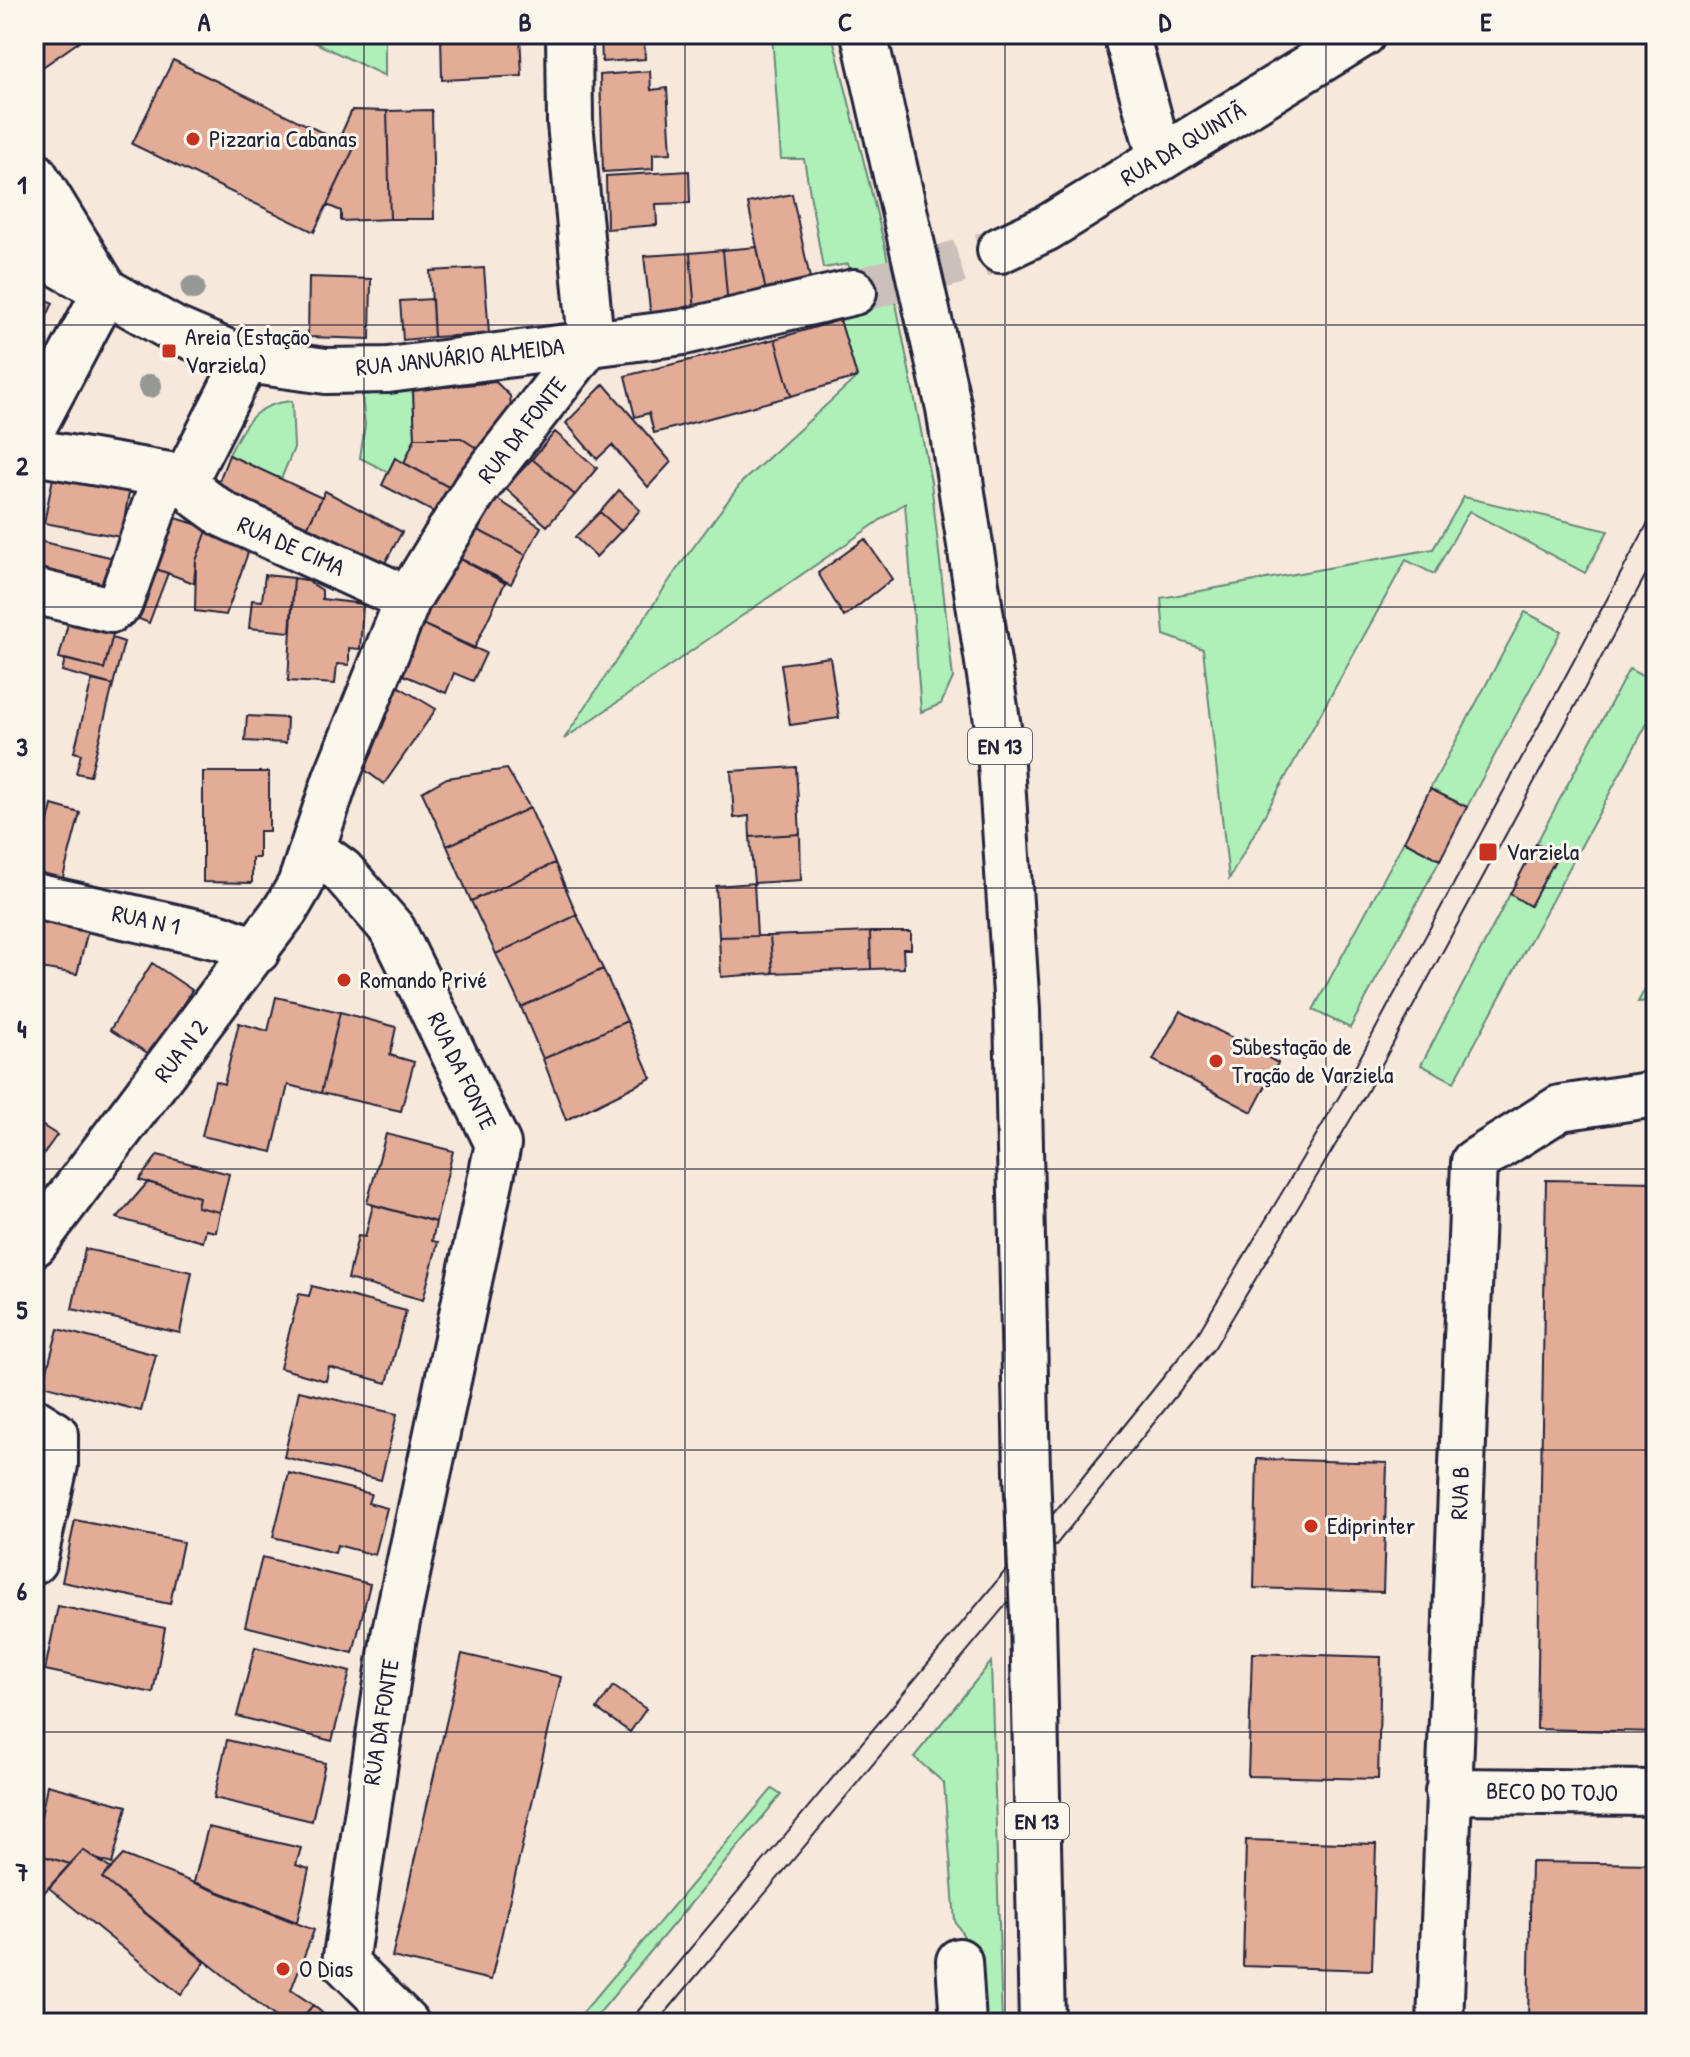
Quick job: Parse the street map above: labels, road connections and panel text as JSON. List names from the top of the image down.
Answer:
{
  "streets": {
    "street": [
      "RUA DA QUINTÃ",
      "RUA JANUÁRIO ALMEIDA",
      "RUA DA FONTE",
      "RUA DE CIMA",
      "EN 13",
      "RUA N 1",
      "RUA N 2",
      "RUA B",
      "BECO DO TOJO"
    ]
  },
  "crossings": [
    ["RUA JANUÁRIO ALMEIDA", "RUA DA FONTE"],
    ["RUA DA FONTE", "RUA DE CIMA"],
    ["RUA DA FONTE", "RUA N 2"],
    ["RUA N 1", "RUA N 2"],
    ["RUA B", "BECO DO TOJO"]
  ],
  "places": {
    "other": [
      "Pizzaria Cabanas",
      "Romando Privé",
      "Subestação de Tração de Varziela",
      "Ediprinter",
      "O Dias"
    ],
    "transit": ["Areia (Estação Varziela)", "Varziela"]
  },
  "grid": {
    "columns": [
      "A",
      "B",
      "C",
      "D",
      "E"
    ],
    "rows": [
      "1",
      "2",
      "3",
      "4",
      "5",
      "6",
      "7"
    ]
  }
}
